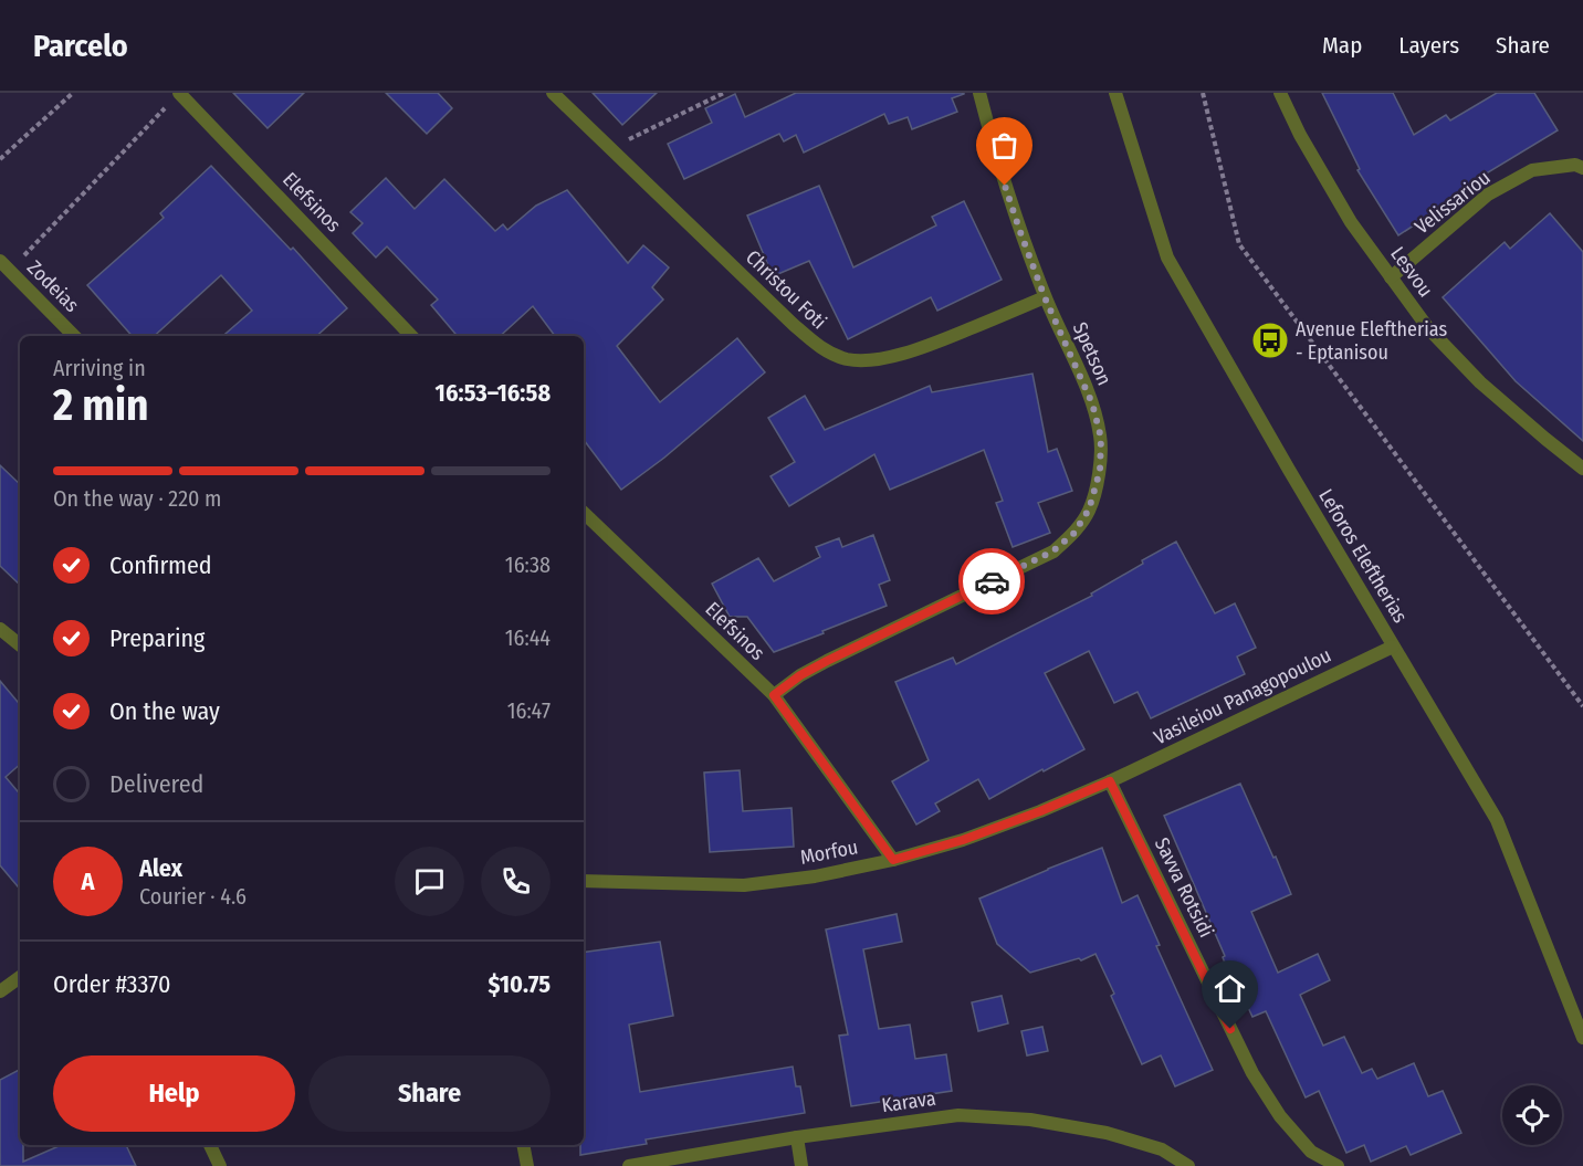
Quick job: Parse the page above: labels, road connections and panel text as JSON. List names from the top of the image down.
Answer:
{
  "streets": {
    "street": [
      "Elefsinos",
      "Velissariou",
      "Lesvou",
      "Zodeias",
      "Christou Foti",
      "Spetson",
      "Leforos Eleftherias",
      "Vasileiou Panagopoulou",
      "Morfou",
      "Savva Rotsidi",
      "Karava"
    ]
  },
  "crossings": [
    ["Elefsinos", "Spetson"],
    ["Elefsinos", "Morfou"],
    ["Velissariou", "Lesvou"],
    ["Christou Foti", "Spetson"],
    ["Leforos Eleftherias", "Vasileiou Panagopoulou"],
    ["Vasileiou Panagopoulou", "Morfou"],
    ["Vasileiou Panagopoulou", "Savva Rotsidi"],
    ["Morfou", "Savva Rotsidi"]
  ],
  "places": {
    "bus stop": ["Avenue Eleftherias - Eptanisou"]
  },
  "page": {
    "header": "Parcelo",
    "nav": ["Map", "Layers", "Share"],
    "heading": ["2 min", "Arriving in", "16:53–16:58"],
    "panel": [
      "Alex",
      "Courier · 4.6",
      "Order #3370",
      "$10.75"
    ],
    "bar": "On the way · 220 m",
    "list": [
      ["Confirmed", "16:38"],
      ["Preparing", "16:44"],
      ["On the way", "16:47"],
      "Delivered"
    ],
    "round": "A",
    "buttons": ["Help", "Share"]
  }
}
